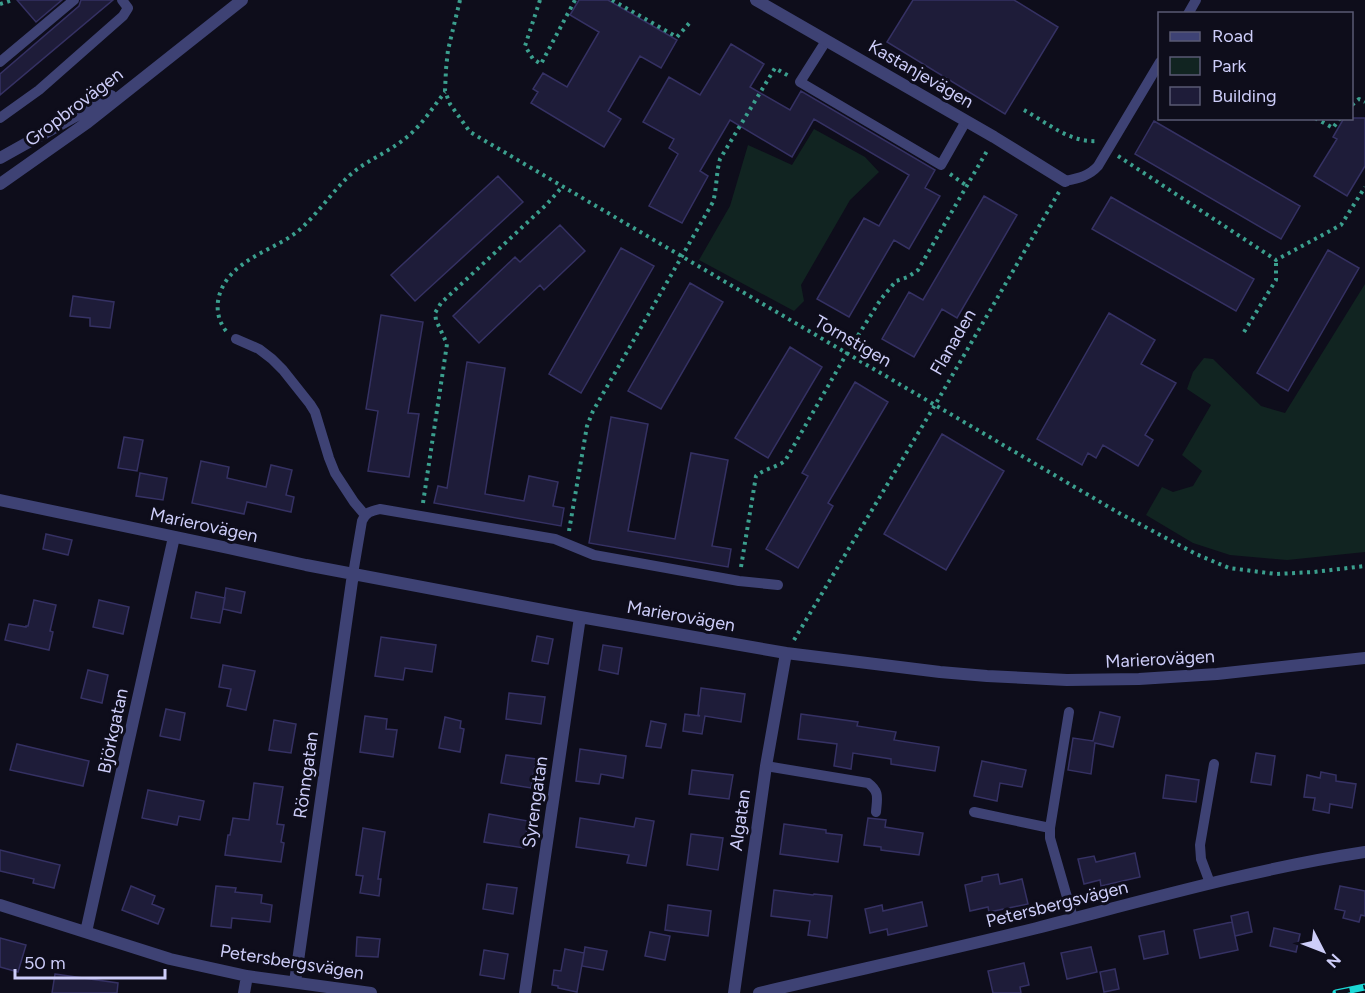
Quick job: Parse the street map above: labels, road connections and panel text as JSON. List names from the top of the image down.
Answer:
{
  "streets": {
    "street": [
      "Kastanjevägen",
      "Gropbrovägen",
      "Marierovägen",
      "Björkgatan",
      "Rönngatan",
      "Syrengatan",
      "Algatan",
      "Petersbergsvägen"
    ],
    "path": ["Tornstigen", "Flanaden"]
  },
  "crossings": [
    ["Kastanjevägen", "Flanaden"],
    ["Tornstigen", "Flanaden"],
    ["Flanaden", "Marierovägen"],
    ["Flanaden", "Algatan"],
    ["Marierovägen", "Björkgatan"],
    ["Marierovägen", "Rönngatan"],
    ["Marierovägen", "Syrengatan"],
    ["Marierovägen", "Algatan"],
    ["Björkgatan", "Petersbergsvägen"],
    ["Rönngatan", "Petersbergsvägen"]
  ],
  "legend": ["Road", "Park", "Building"],
  "scale_bar": "50 m",
  "north": "bottom right"
}
